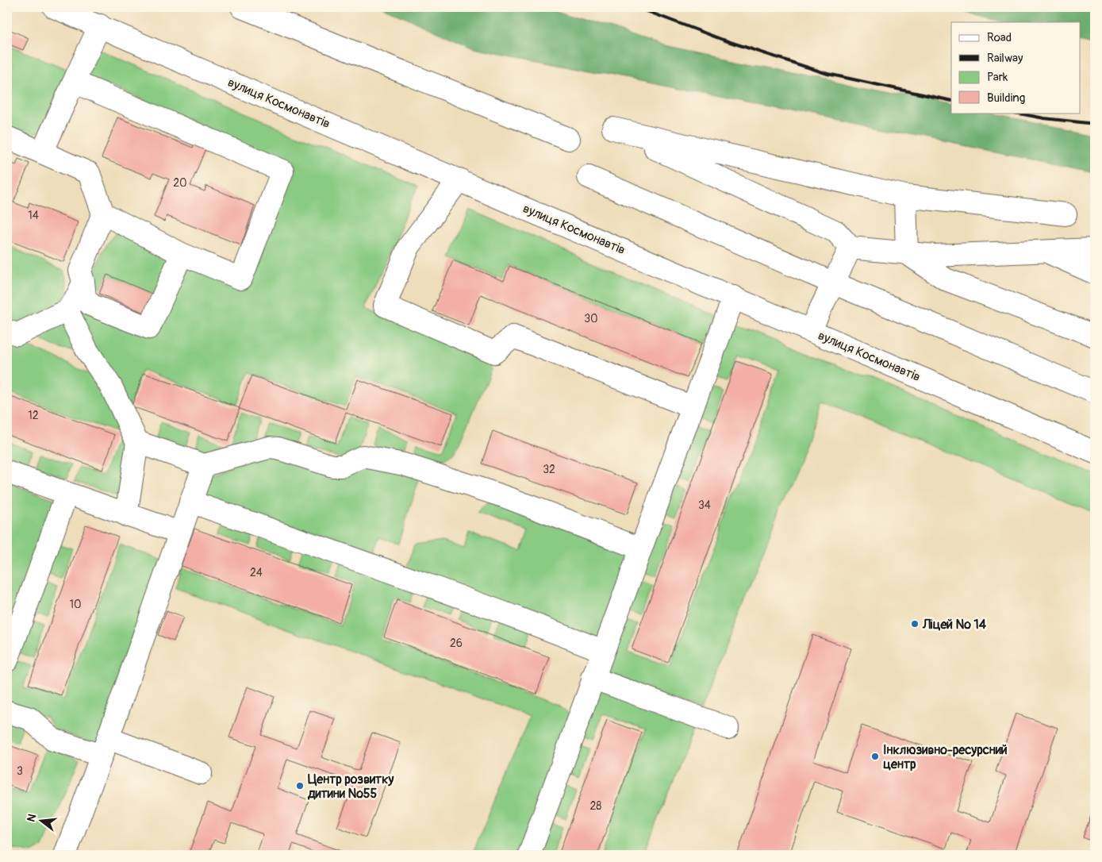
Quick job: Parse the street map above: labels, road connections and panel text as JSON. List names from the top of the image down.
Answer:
{
  "streets": {
    "street": ["вулиця Космонавтів"]
  },
  "places": ["Ліцей № 14", "Інклюзивно-ресурсний центр", "Центр розвитку дитини №55"],
  "house_numbers": [
    "20",
    "14",
    "30",
    "12",
    "32",
    "34",
    "24",
    "10",
    "26",
    "3",
    "28"
  ],
  "legend": [
    "Road",
    "Railway",
    "Park",
    "Building"
  ],
  "north": "left"
}
